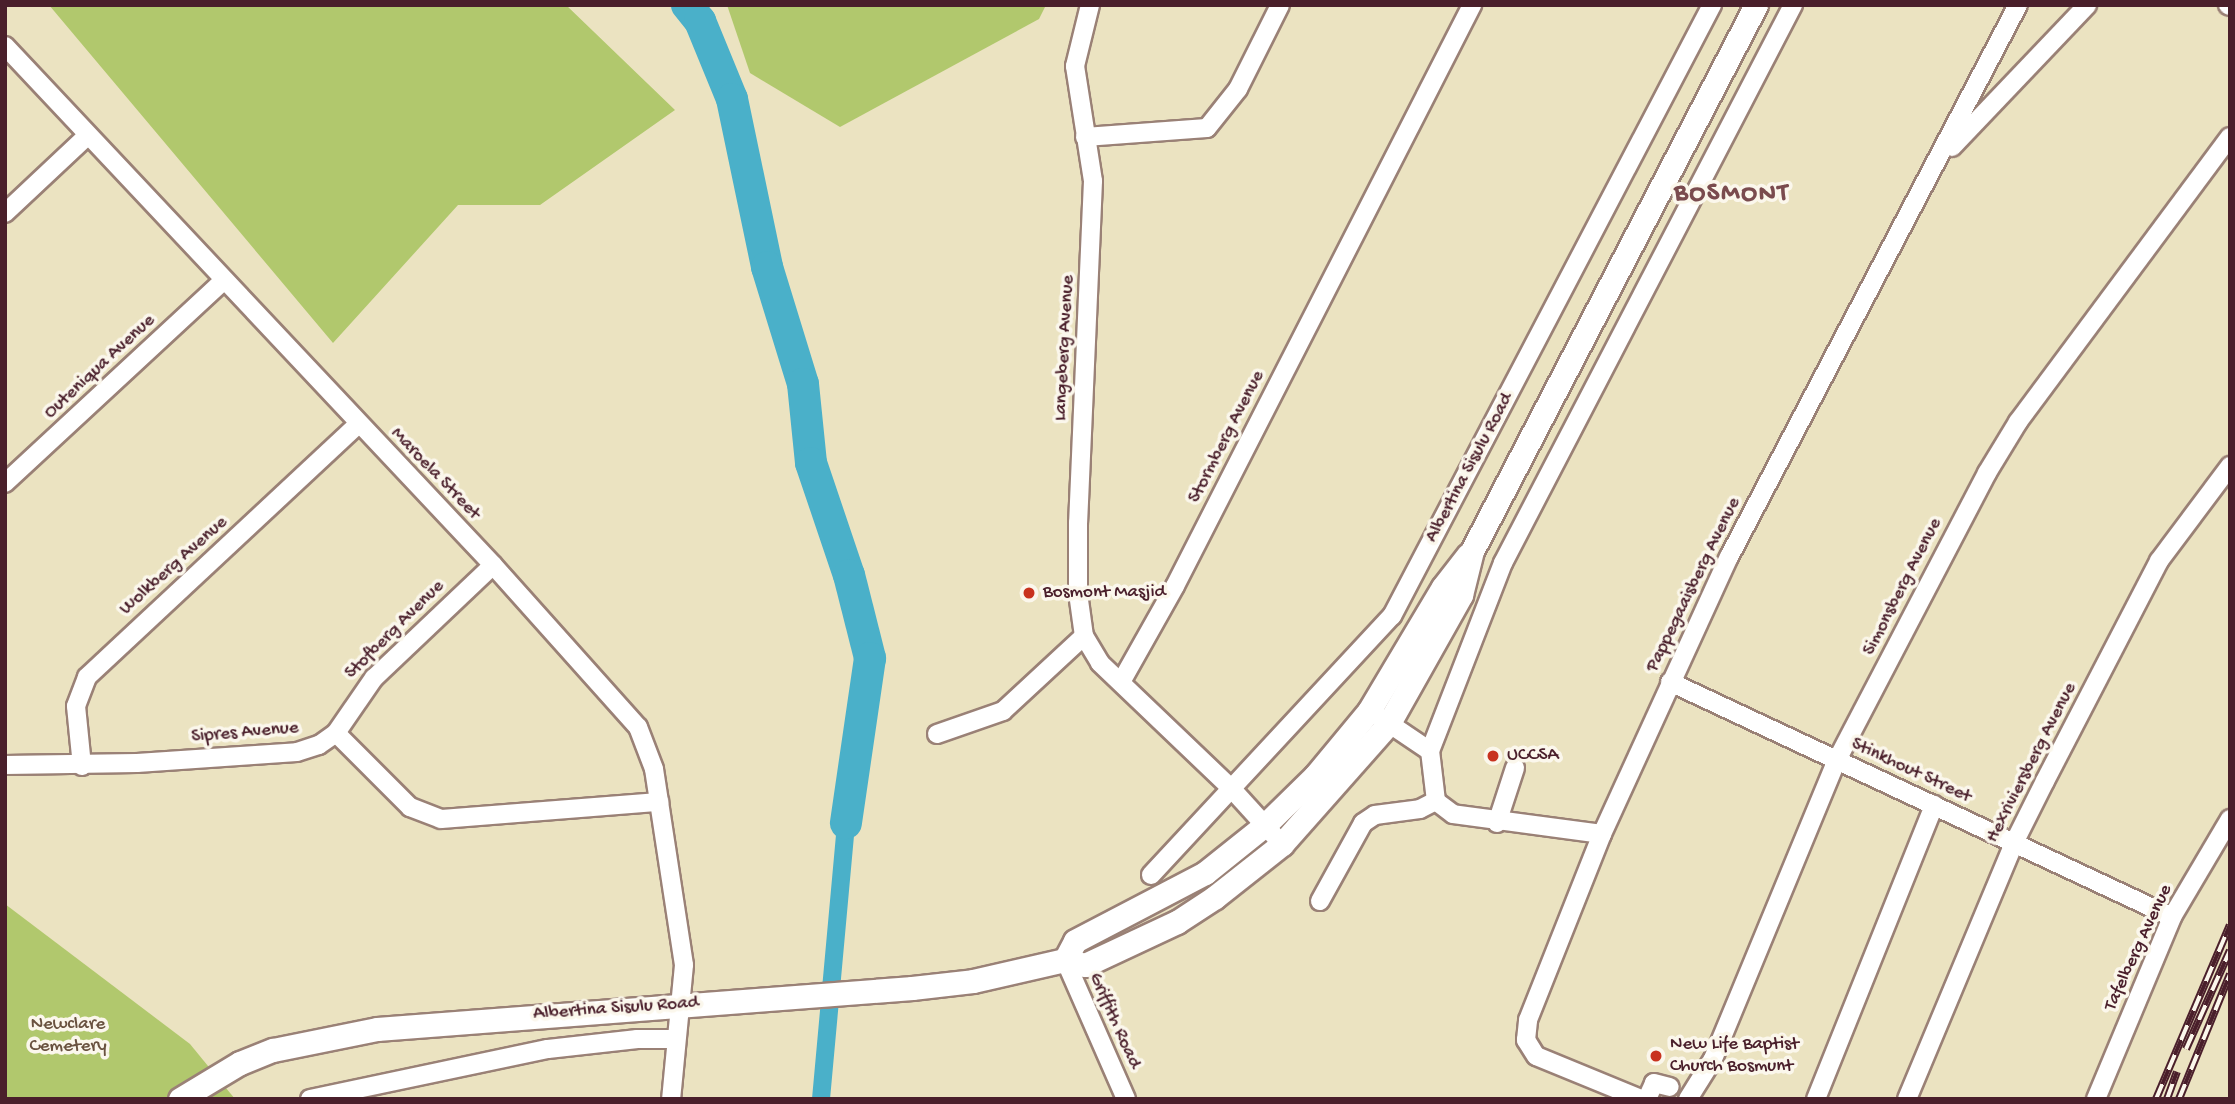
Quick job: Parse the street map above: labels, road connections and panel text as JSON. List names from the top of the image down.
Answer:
{
  "streets": {
    "main road": ["Albertina Sisulu Road"],
    "street": [
      "Langeberg Avenue",
      "Outeniqua Avenue",
      "Stormberg Avenue",
      "Maroela Street",
      "Wolkberg Avenue",
      "Pappegaaisberg Avenue",
      "Simonsberg Avenue",
      "Stofberg Avenue",
      "Sipres Avenue",
      "Hexriviersberg Avenue",
      "Stinkhout Street",
      "Tafelberg Avenue",
      "Griffith Road"
    ]
  },
  "crossings": [
    ["Langeberg Avenue", "Stormberg Avenue"],
    ["Outeniqua Avenue", "Maroela Street"],
    ["Albertina Sisulu Road", "Maroela Street"],
    ["Albertina Sisulu Road", "Griffith Road"],
    ["Maroela Street", "Wolkberg Avenue"],
    ["Maroela Street", "Stofberg Avenue"],
    ["Wolkberg Avenue", "Sipres Avenue"],
    ["Pappegaaisberg Avenue", "Stinkhout Street"],
    ["Simonsberg Avenue", "Stinkhout Street"],
    ["Stofberg Avenue", "Sipres Avenue"],
    ["Hexriviersberg Avenue", "Stinkhout Street"],
    ["Stinkhout Street", "Tafelberg Avenue"]
  ],
  "districts": ["BOSMONT"],
  "parks": ["Newclare Cemetery"],
  "places": ["Bosmont Masjid", "UCCSA", "New Life Baptist Church Bosmunt"]
}
